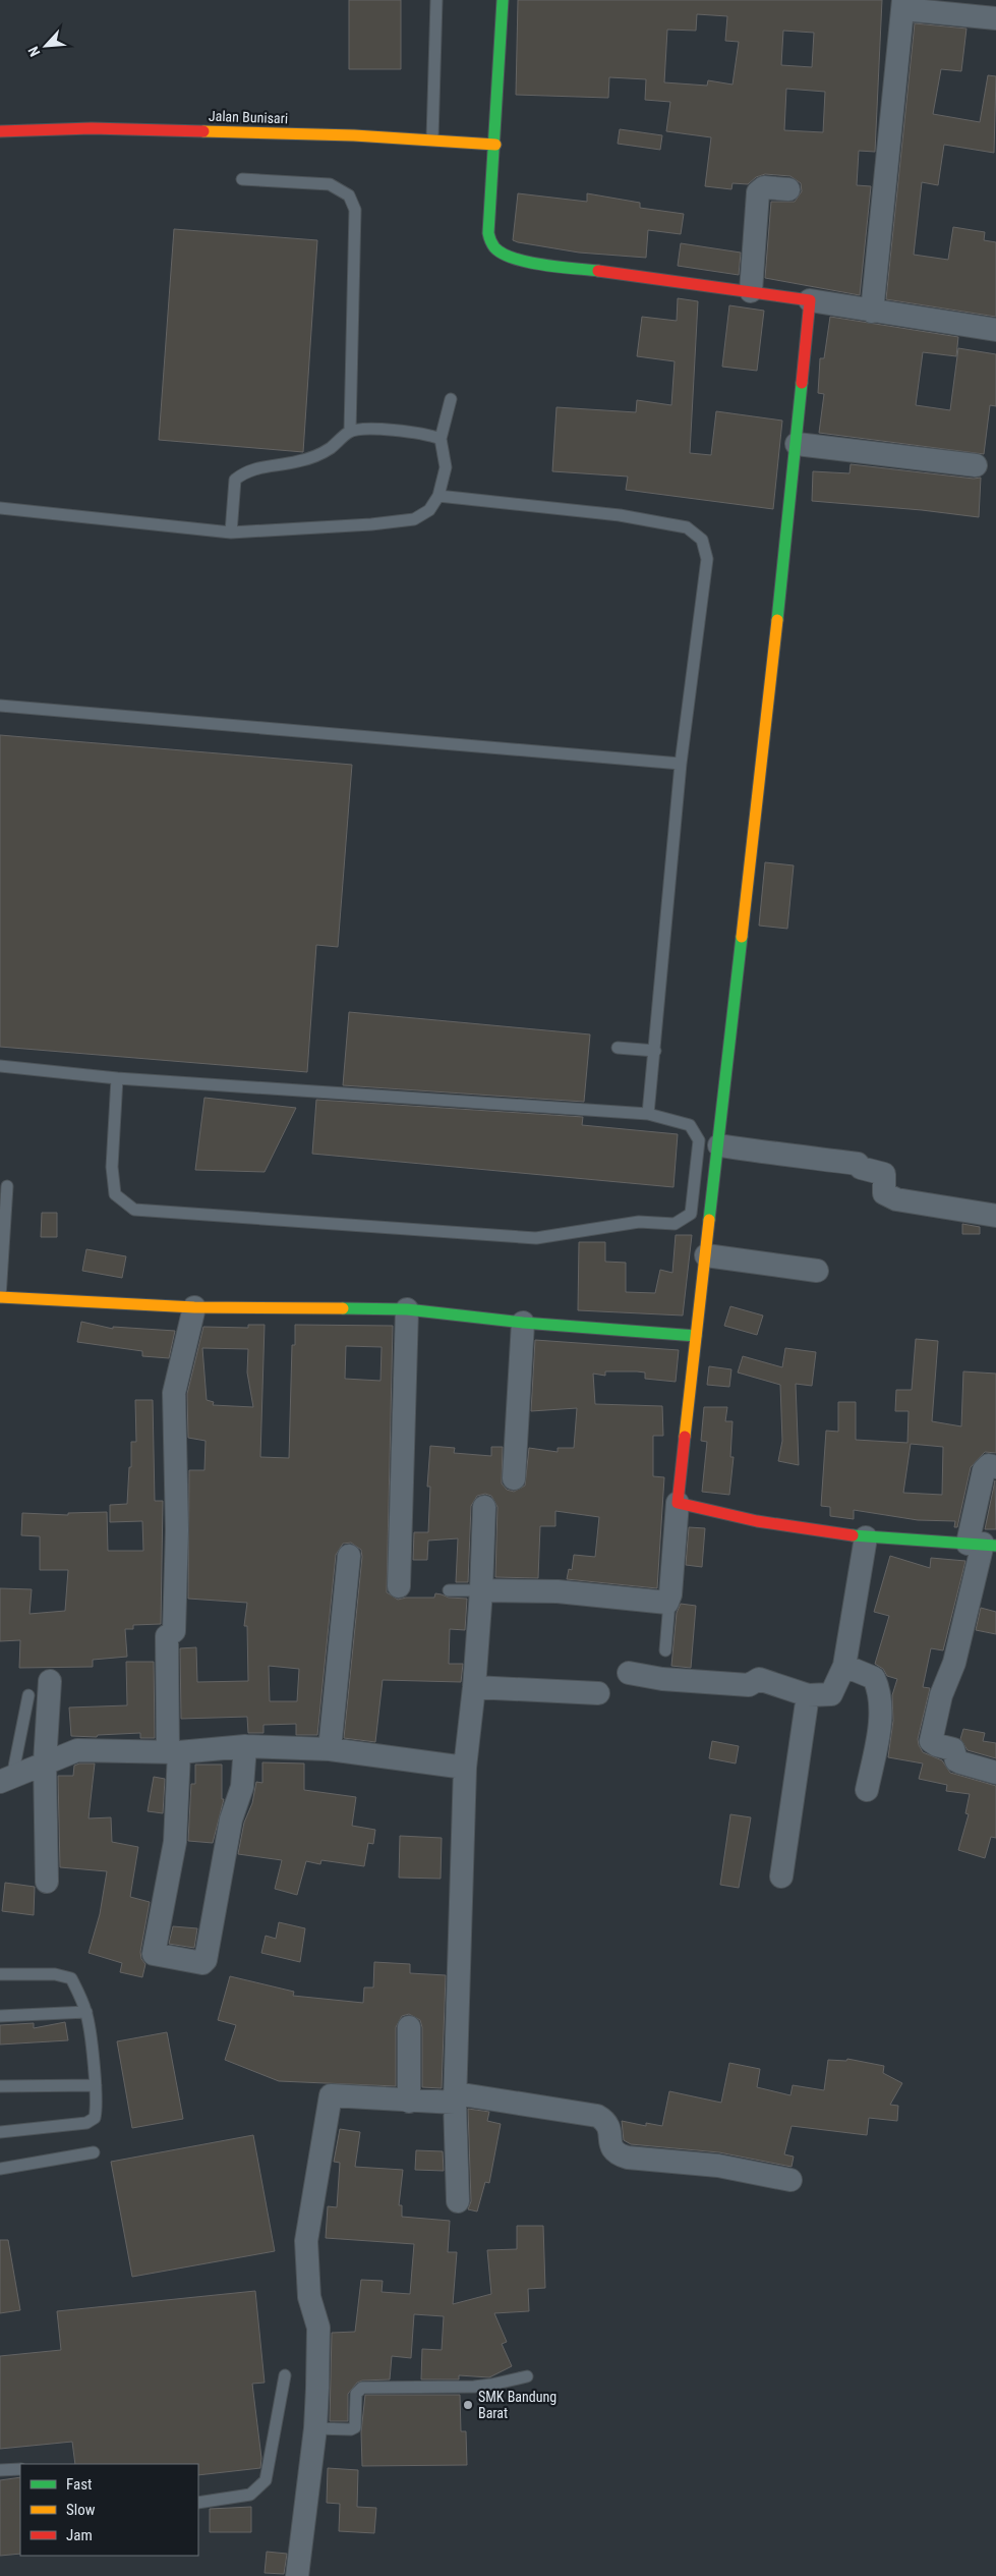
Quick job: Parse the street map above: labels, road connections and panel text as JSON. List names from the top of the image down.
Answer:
{
  "streets": {
    "street": ["Jalan Bunisari"]
  },
  "places": ["SMK Bandung Barat"],
  "legend": ["Fast", "Slow", "Jam"],
  "north": "bottom left"
}
